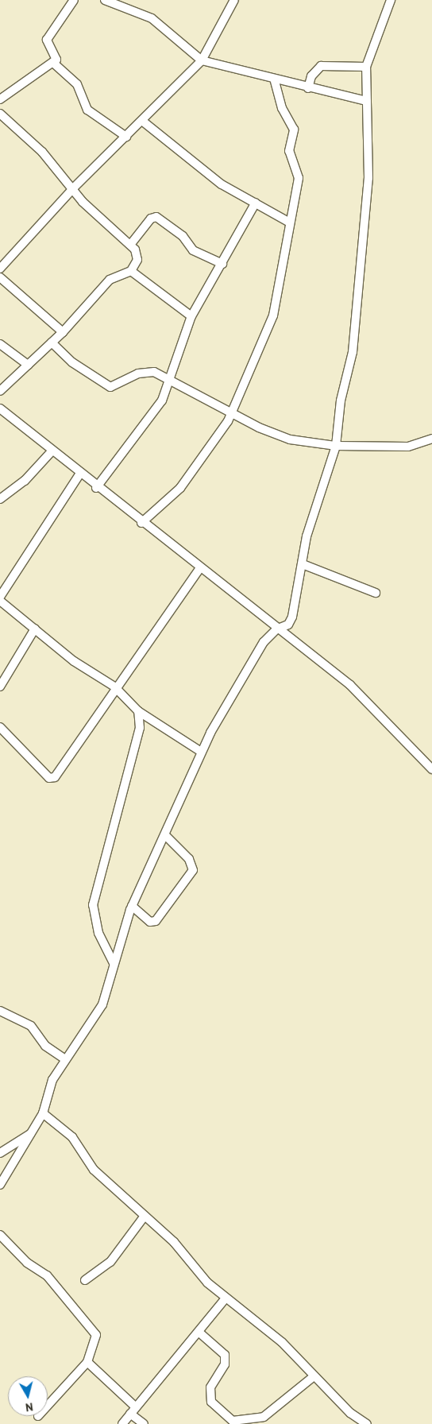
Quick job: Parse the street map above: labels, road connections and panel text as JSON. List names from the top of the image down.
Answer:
{
  "north": "bottom"
}
